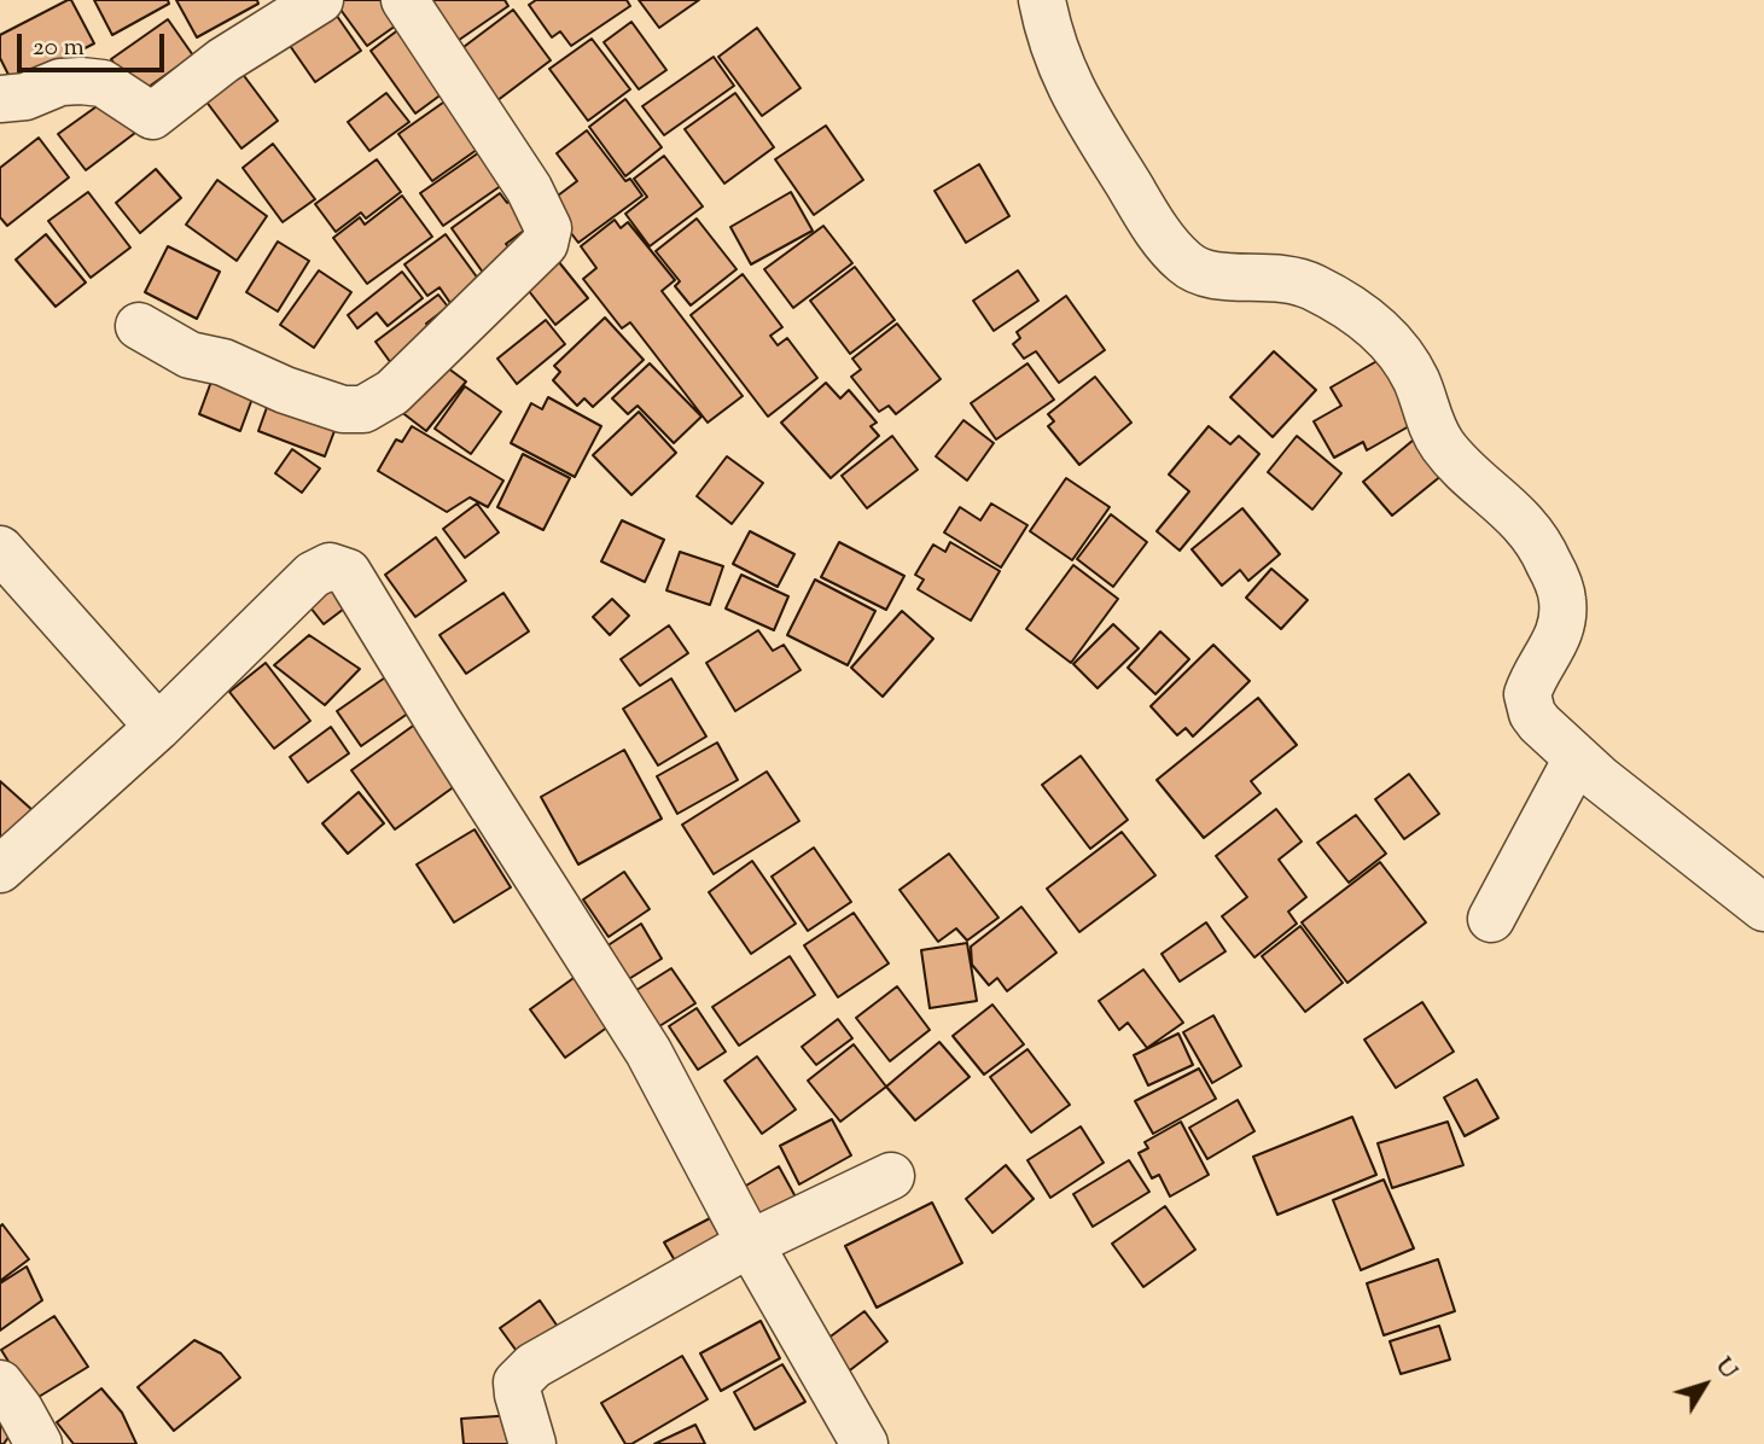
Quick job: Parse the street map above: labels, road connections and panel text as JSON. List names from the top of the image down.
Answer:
{
  "scale_bar": "20 m",
  "north": "top right"
}
